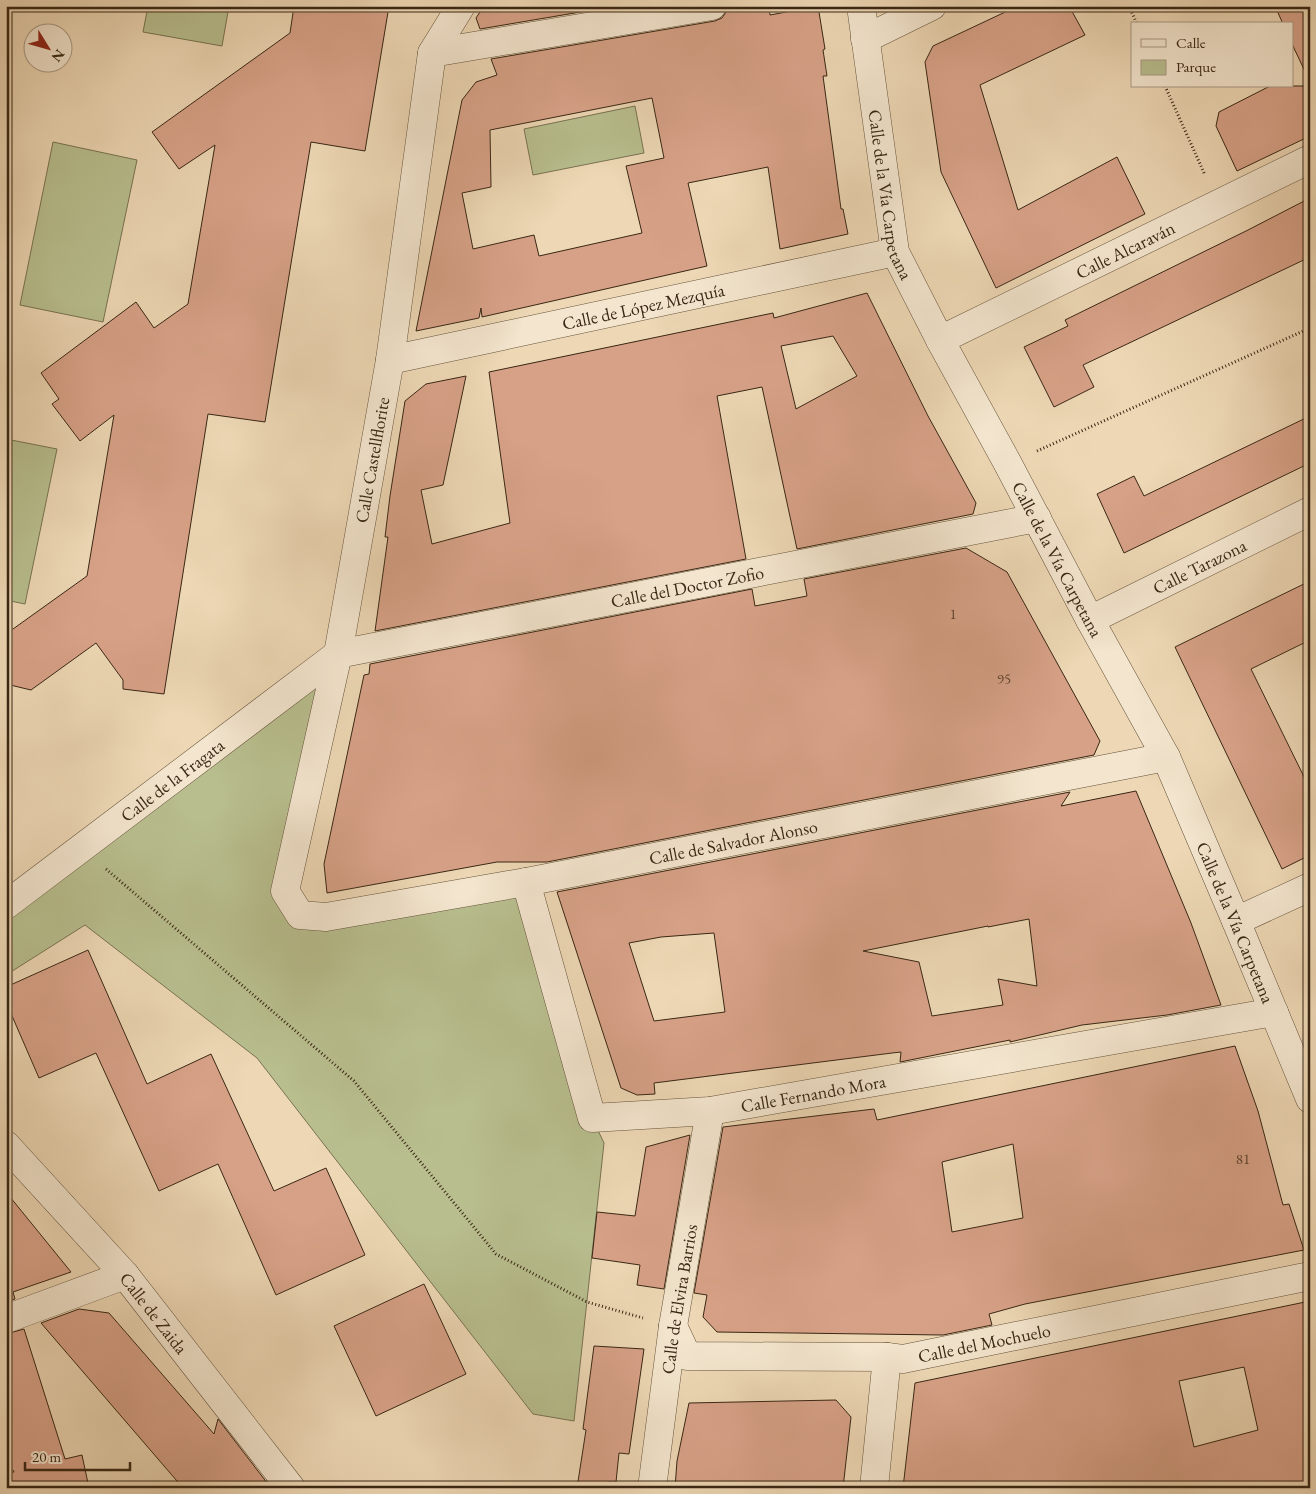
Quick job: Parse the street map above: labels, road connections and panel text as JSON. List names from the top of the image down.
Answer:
{
  "streets": {
    "street": [
      "Calle de la Vía Carpetana",
      "Calle Alcaraván",
      "Calle de López Mezquía",
      "Calle Castellflorite",
      "Calle Tarazona",
      "Calle del Doctor Zofio",
      "Calle de la Fragata",
      "Calle de Salvador Alonso",
      "Calle Fernando Mora",
      "Calle de Elvira Barrios",
      "Calle de Zaida",
      "Calle del Mochuelo"
    ]
  },
  "crossings": [
    ["Calle de la Vía Carpetana", "Calle Alcaraván"],
    ["Calle de la Vía Carpetana", "Calle de López Mezquía"],
    ["Calle de la Vía Carpetana", "Calle Tarazona"],
    ["Calle de la Vía Carpetana", "Calle del Doctor Zofio"],
    ["Calle de la Vía Carpetana", "Calle de Salvador Alonso"],
    ["Calle de la Vía Carpetana", "Calle Fernando Mora"],
    ["Calle de López Mezquía", "Calle Castellflorite"],
    ["Calle Castellflorite", "Calle del Doctor Zofio"],
    ["Calle Castellflorite", "Calle de la Fragata"],
    ["Calle Castellflorite", "Calle de Salvador Alonso"],
    ["Calle del Doctor Zofio", "Calle de la Fragata"],
    ["Calle de Salvador Alonso", "Calle Fernando Mora"],
    ["Calle Fernando Mora", "Calle de Elvira Barrios"],
    ["Calle de Elvira Barrios", "Calle del Mochuelo"]
  ],
  "house_numbers": ["1", "95", "81"],
  "legend": ["Calle", "Parque"],
  "scale_bar": "20 m",
  "north": "bottom right"
}
